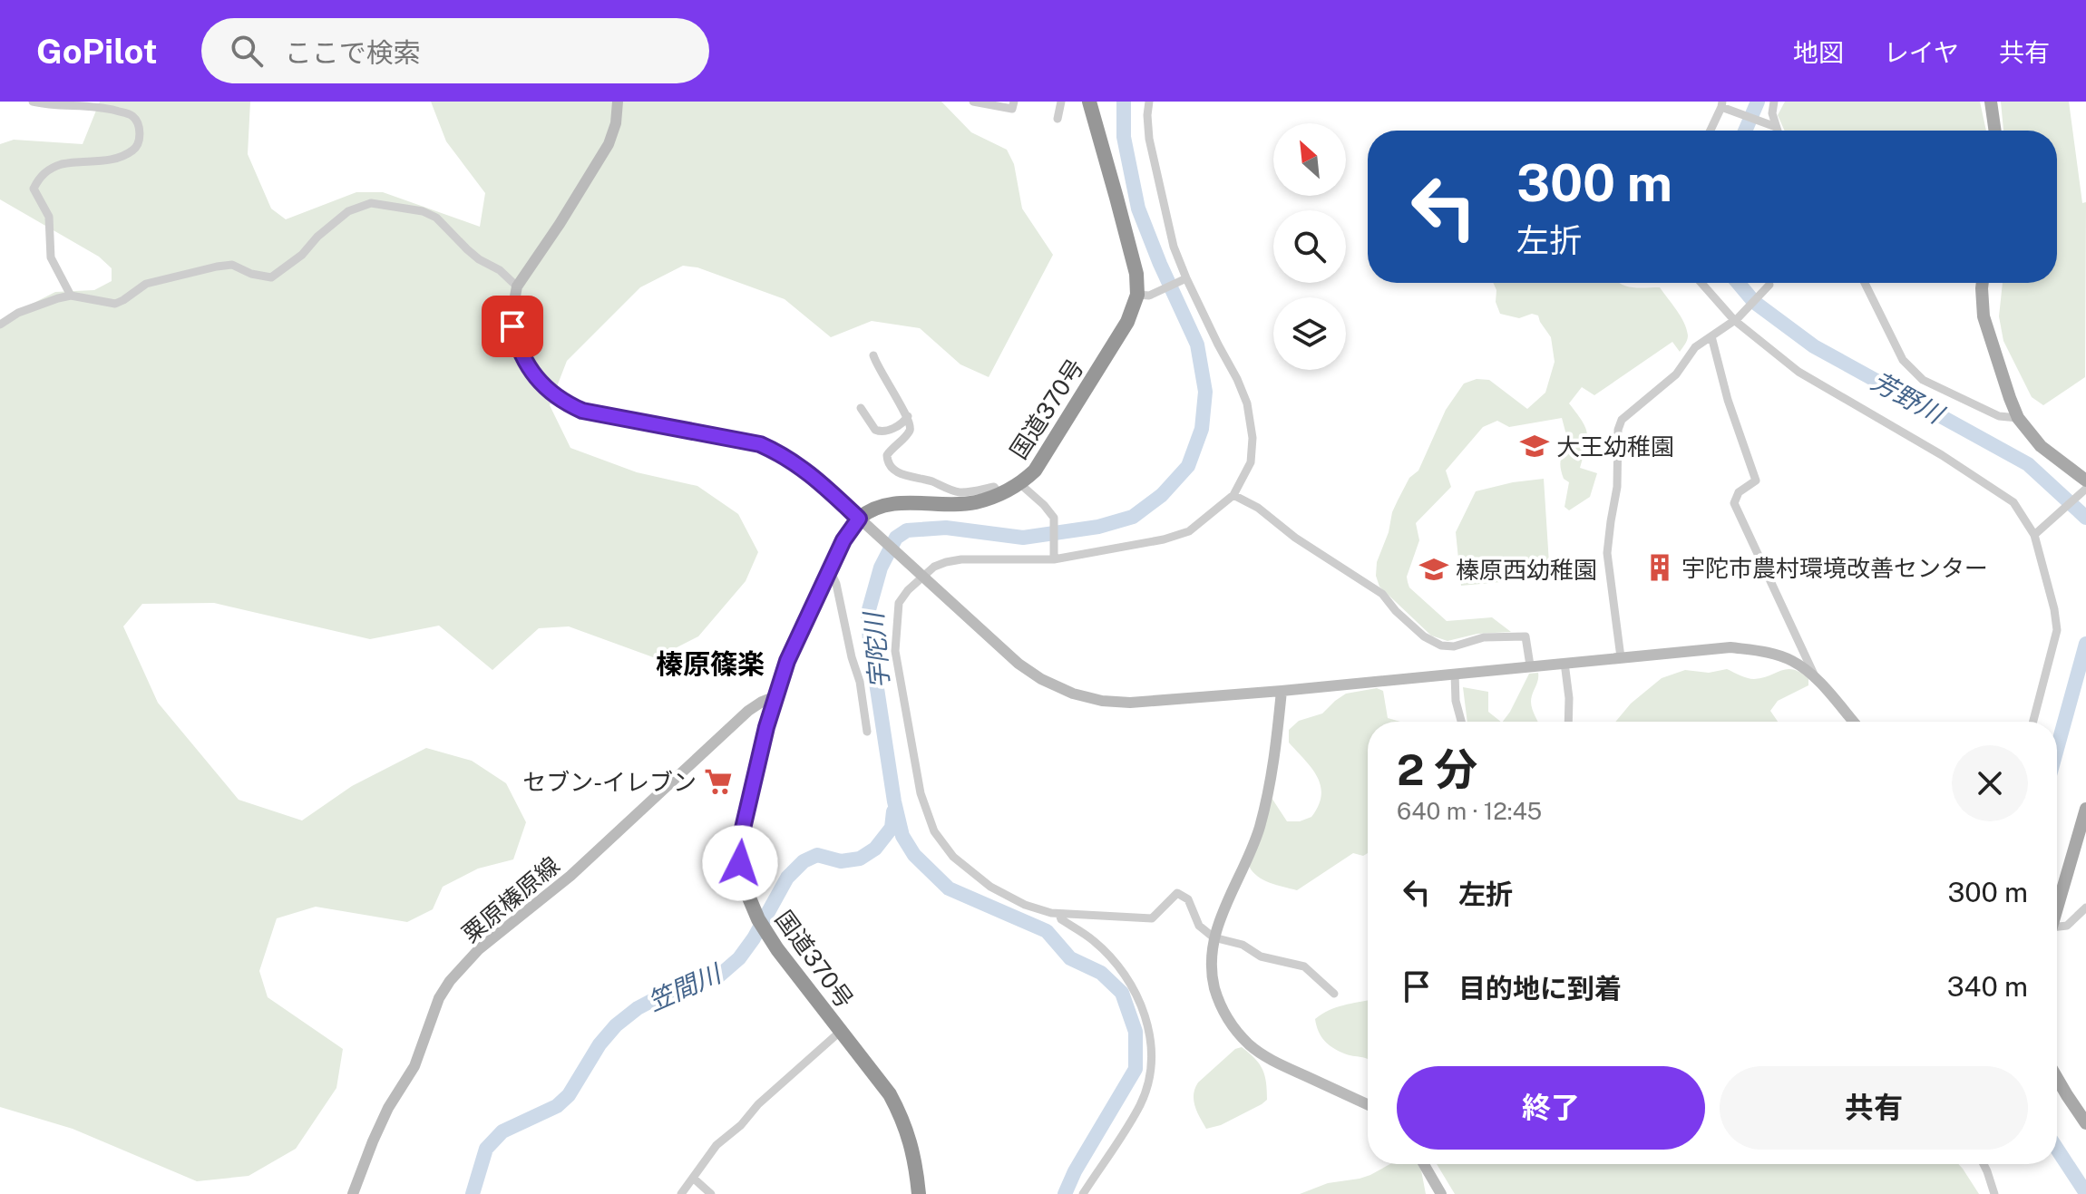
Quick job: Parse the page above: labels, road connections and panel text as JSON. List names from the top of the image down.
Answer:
{
  "streets": {
    "highway": ["国道370号"],
    "street": ["粟原榛原線"]
  },
  "crossings": [
    ["国道370号", "粟原榛原線"]
  ],
  "districts": ["榛原篠楽"],
  "water": ["芳野川", "宇陀川", "笠間川"],
  "places": {
    "school or university": ["大王幼稚園", "榛原西幼稚園"],
    "building": ["宇陀市農村環境改善センター"],
    "supermarket": ["セブン-イレブン"]
  },
  "north": "top left",
  "page": {
    "header": "GoPilot",
    "search": "ここで検索",
    "nav": ["地図", "レイヤ", "共有"],
    "turn": ["300 m", "左折"],
    "heading": ["2 分", "640 m · 12:45"],
    "list": [
      {
        "name": "左折",
        "value": "300 m"
      },
      {
        "name": "目的地に到着",
        "value": "340 m"
      }
    ],
    "buttons": ["終了", "共有"]
  }
}
